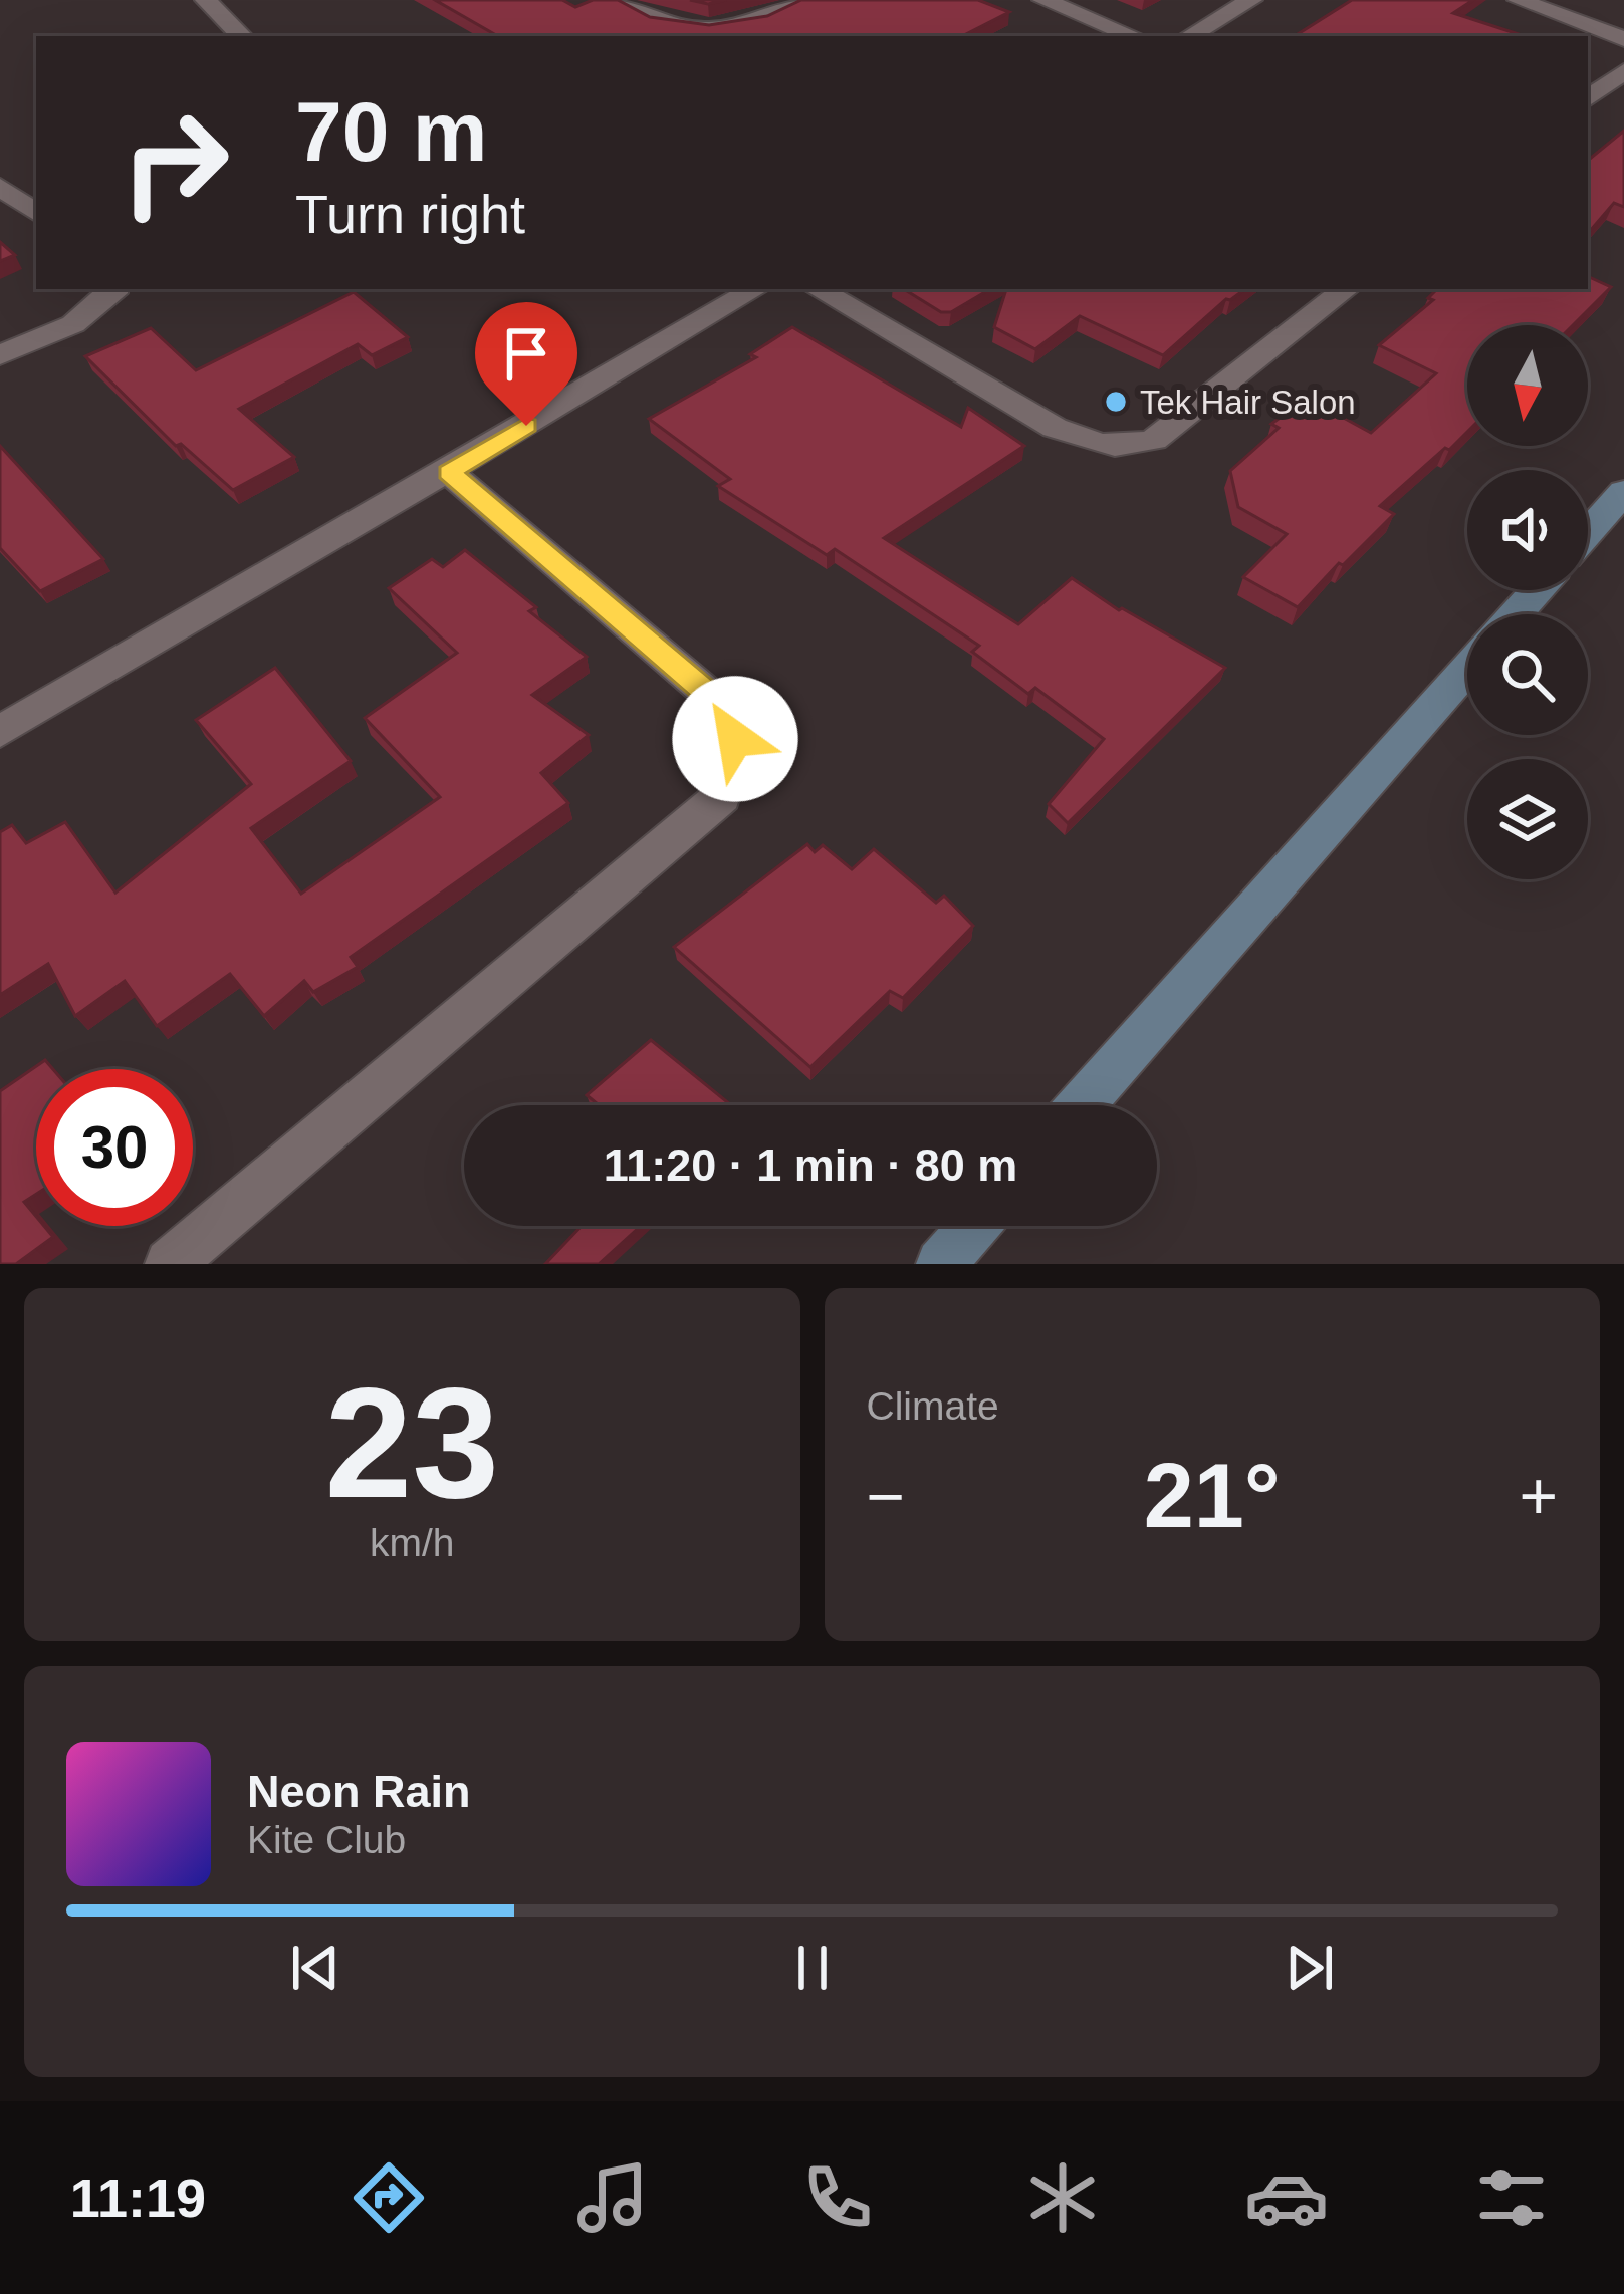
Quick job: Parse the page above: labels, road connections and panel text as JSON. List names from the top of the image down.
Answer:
{
  "places": ["Tek Hair Salon"],
  "north": "bottom",
  "page": {
    "turn": ["70 m", "Turn right"],
    "limit": "30",
    "trip": "11:20 · 1 min · 80 m",
    "tile": [
      ["23", "km/h"],
      "Climate"
    ],
    "heat": ["−", "21°", "+"],
    "song": ["Neon Rain", "Kite Club"],
    "tabs": "11:19"
  }
}
